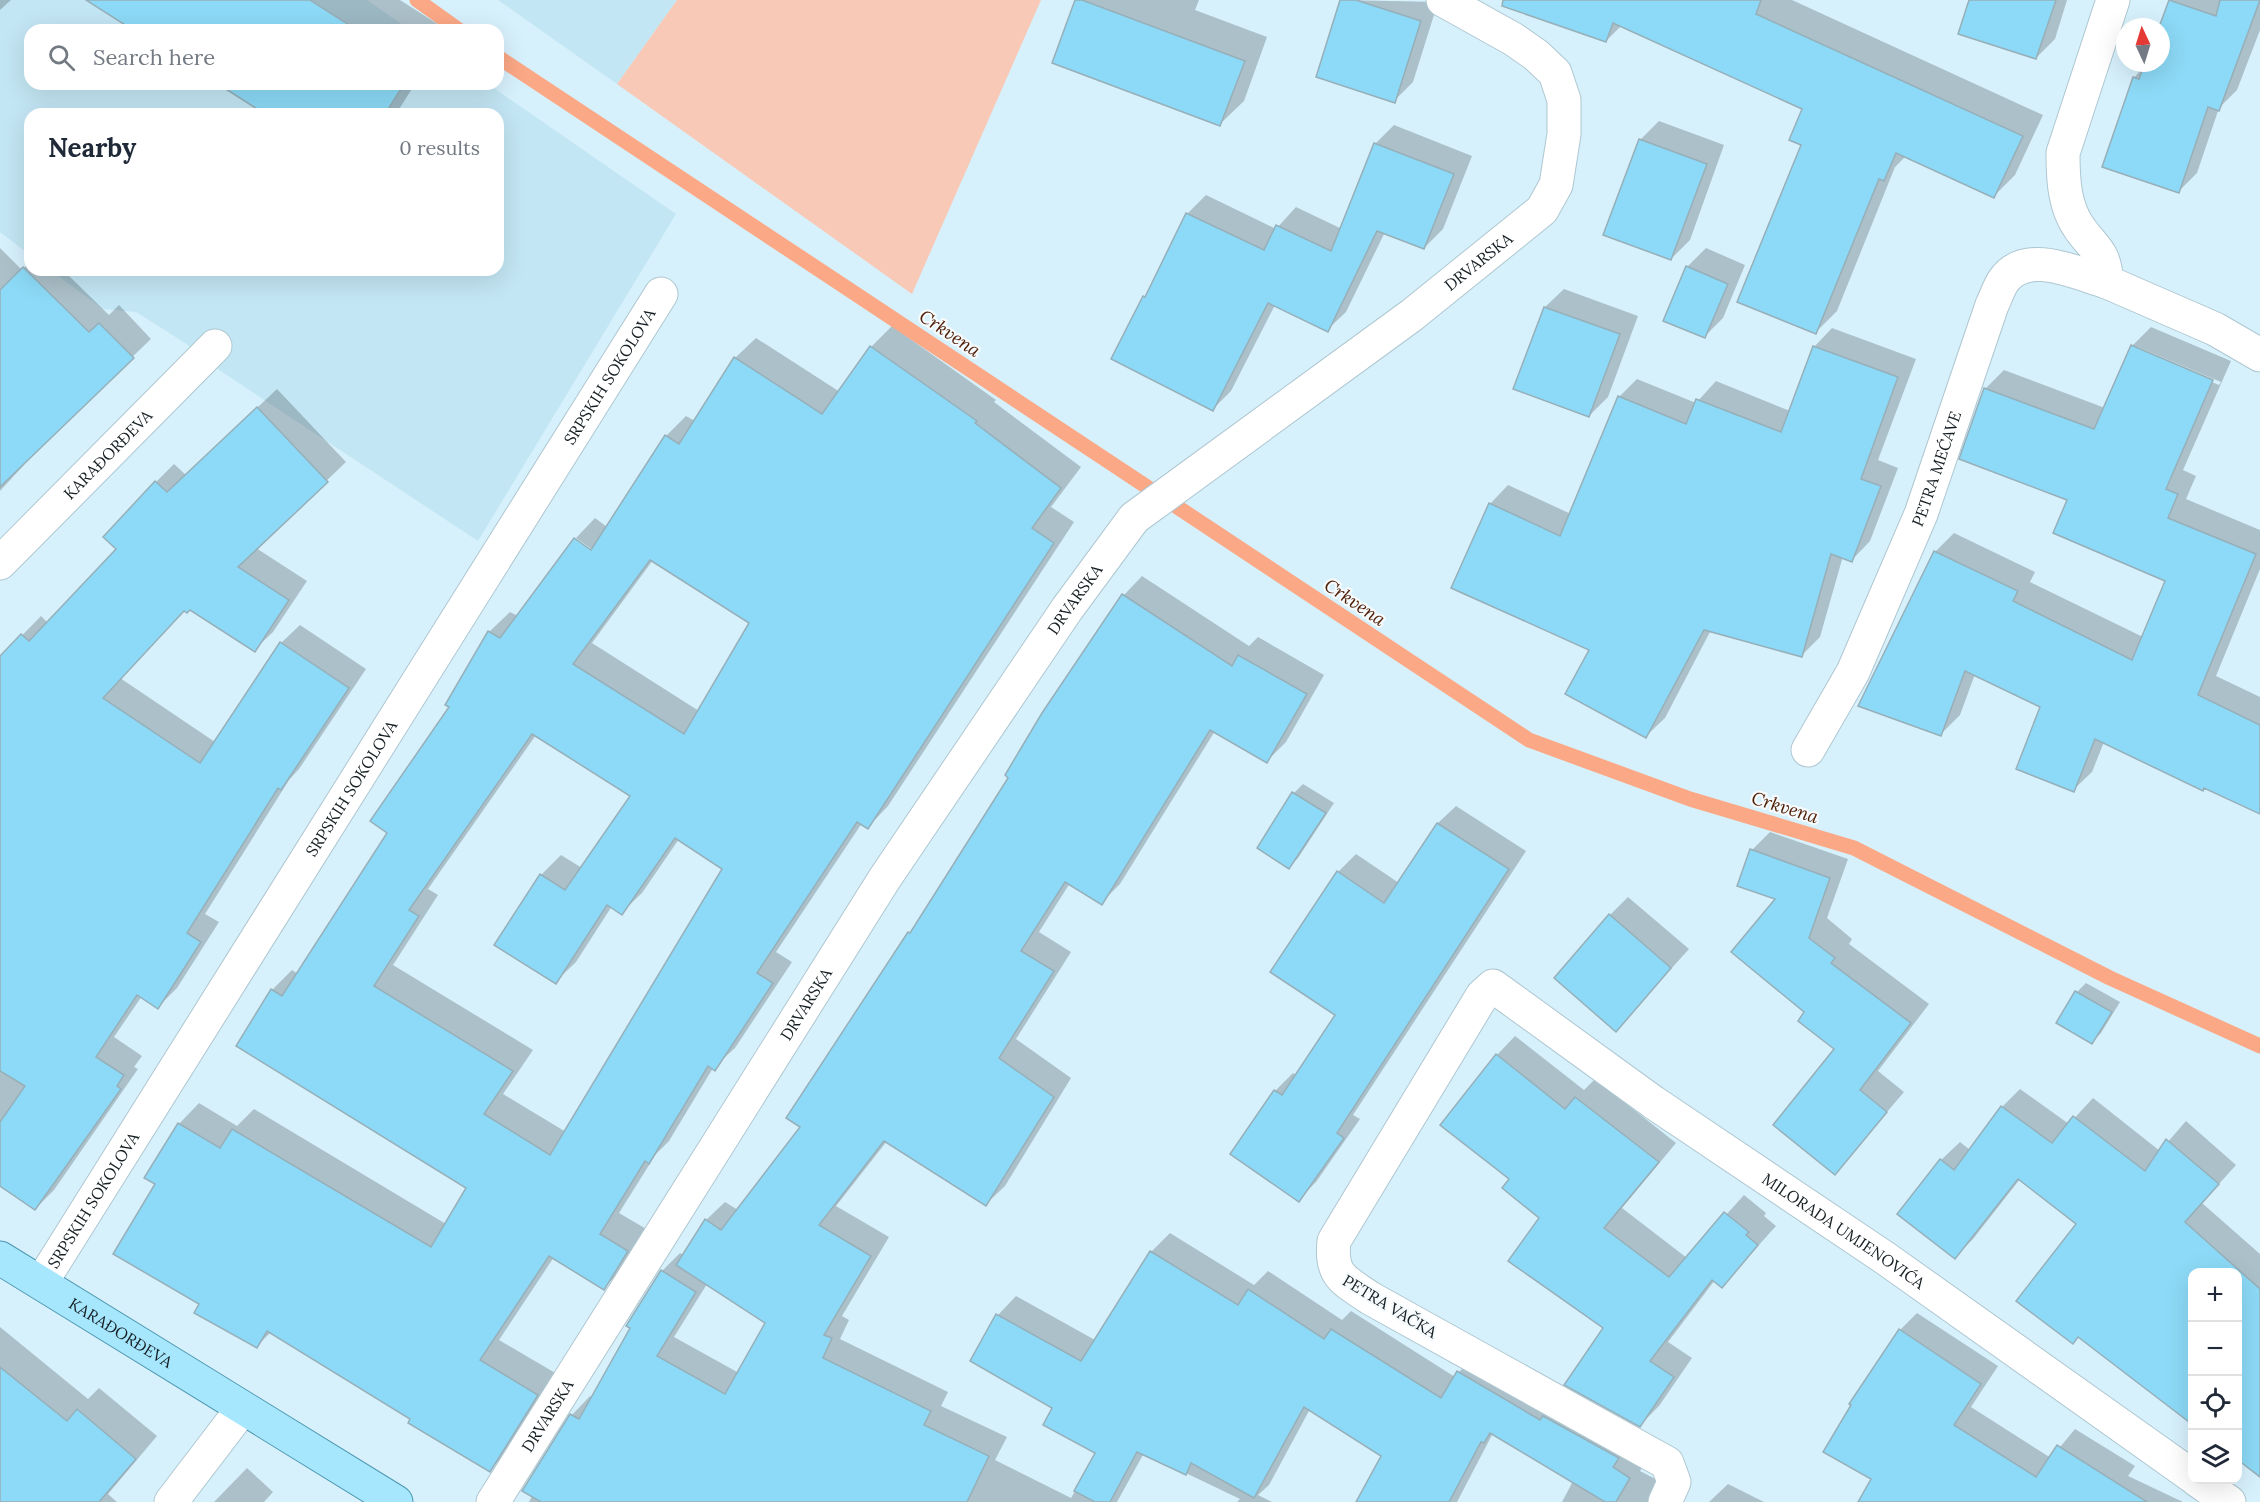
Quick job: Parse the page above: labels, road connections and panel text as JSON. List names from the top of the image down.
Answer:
{
  "streets": {
    "main road": ["KARAĐORĐEVA"],
    "street": [
      "DRVARSKA",
      "SRPSKIH SOKOLOVA",
      "PETRA MEĆAVE",
      "MILORADA UMJENOVIĆA",
      "PETRA VAČKA"
    ]
  },
  "crossings": [
    ["SRPSKIH SOKOLOVA", "KARAĐORĐEVA"],
    ["MILORADA UMJENOVIĆA", "PETRA VAČKA"]
  ],
  "water": ["Crkvena"],
  "north": "top",
  "page": {
    "search": "Search here",
    "heading": ["Nearby", "0 results"],
    "map_buttons": ["+", "−"]
  }
}
